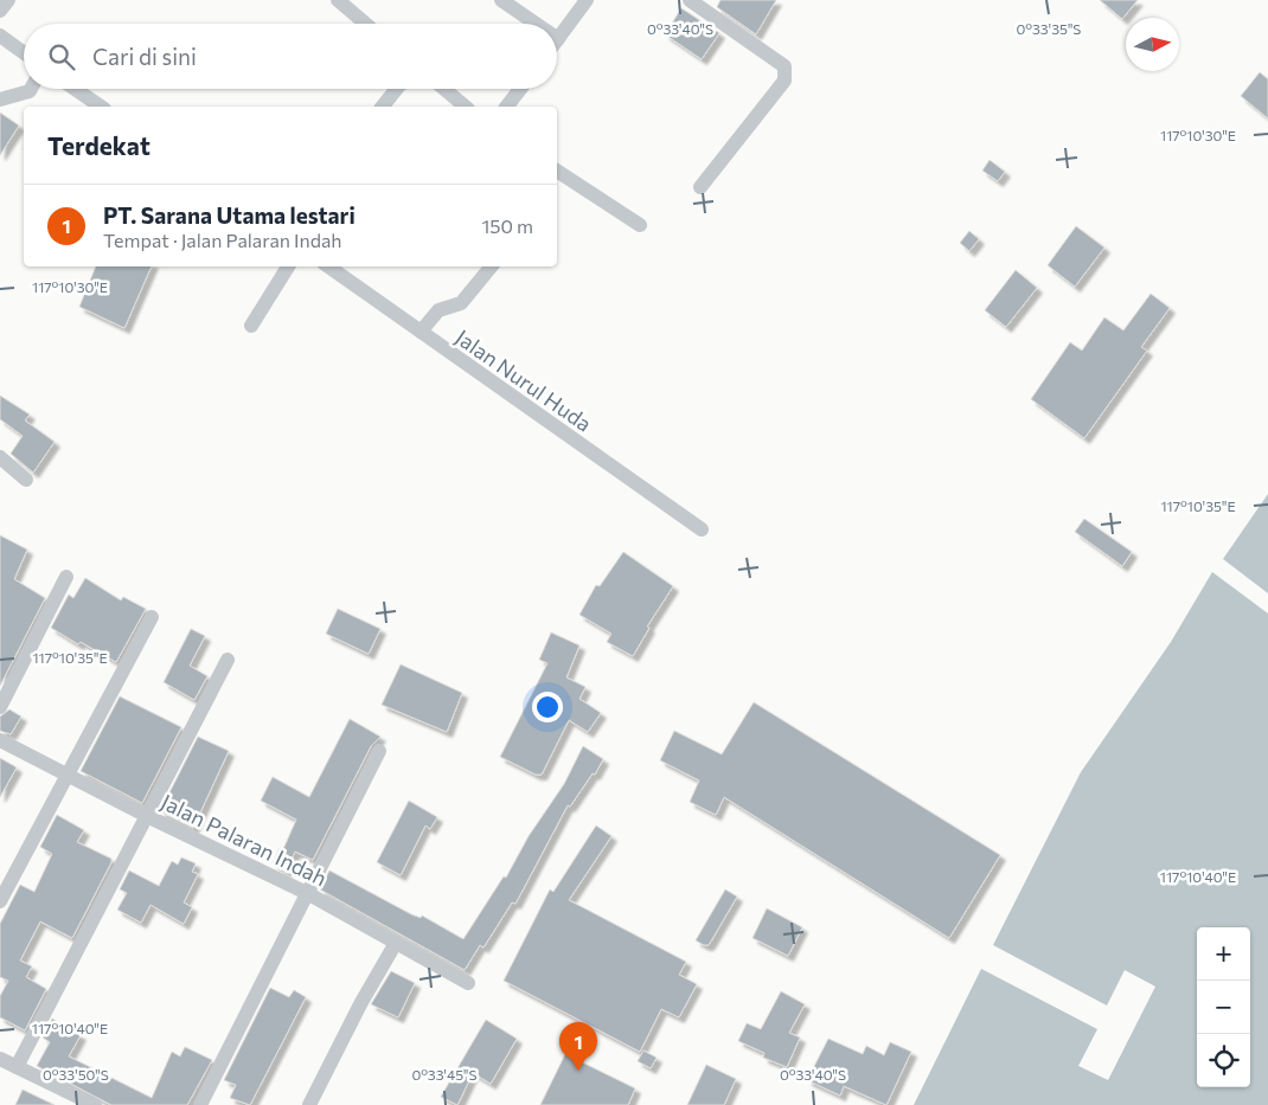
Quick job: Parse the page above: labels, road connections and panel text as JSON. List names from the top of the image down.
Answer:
{
  "streets": {
    "street": ["Jalan Nurul Huda", "Jalan Palaran Indah"]
  },
  "north": "right",
  "page": {
    "search": "Cari di sini",
    "heading": "Terdekat",
    "list": [
      {
        "mark": "1",
        "name": "PT. Sarana Utama lestari",
        "note": "Tempat · Jalan Palaran Indah",
        "value": "150 m"
      }
    ],
    "map_buttons": ["+", "−"],
    "pins": "1"
  },
  "coordinates": [
    "0°33'40\"S",
    "0°33'35\"S",
    "117°10'30\"E",
    "117°10'35\"E",
    "117°10'40\"E",
    "0°33'50\"S",
    "0°33'45\"S"
  ]
}
